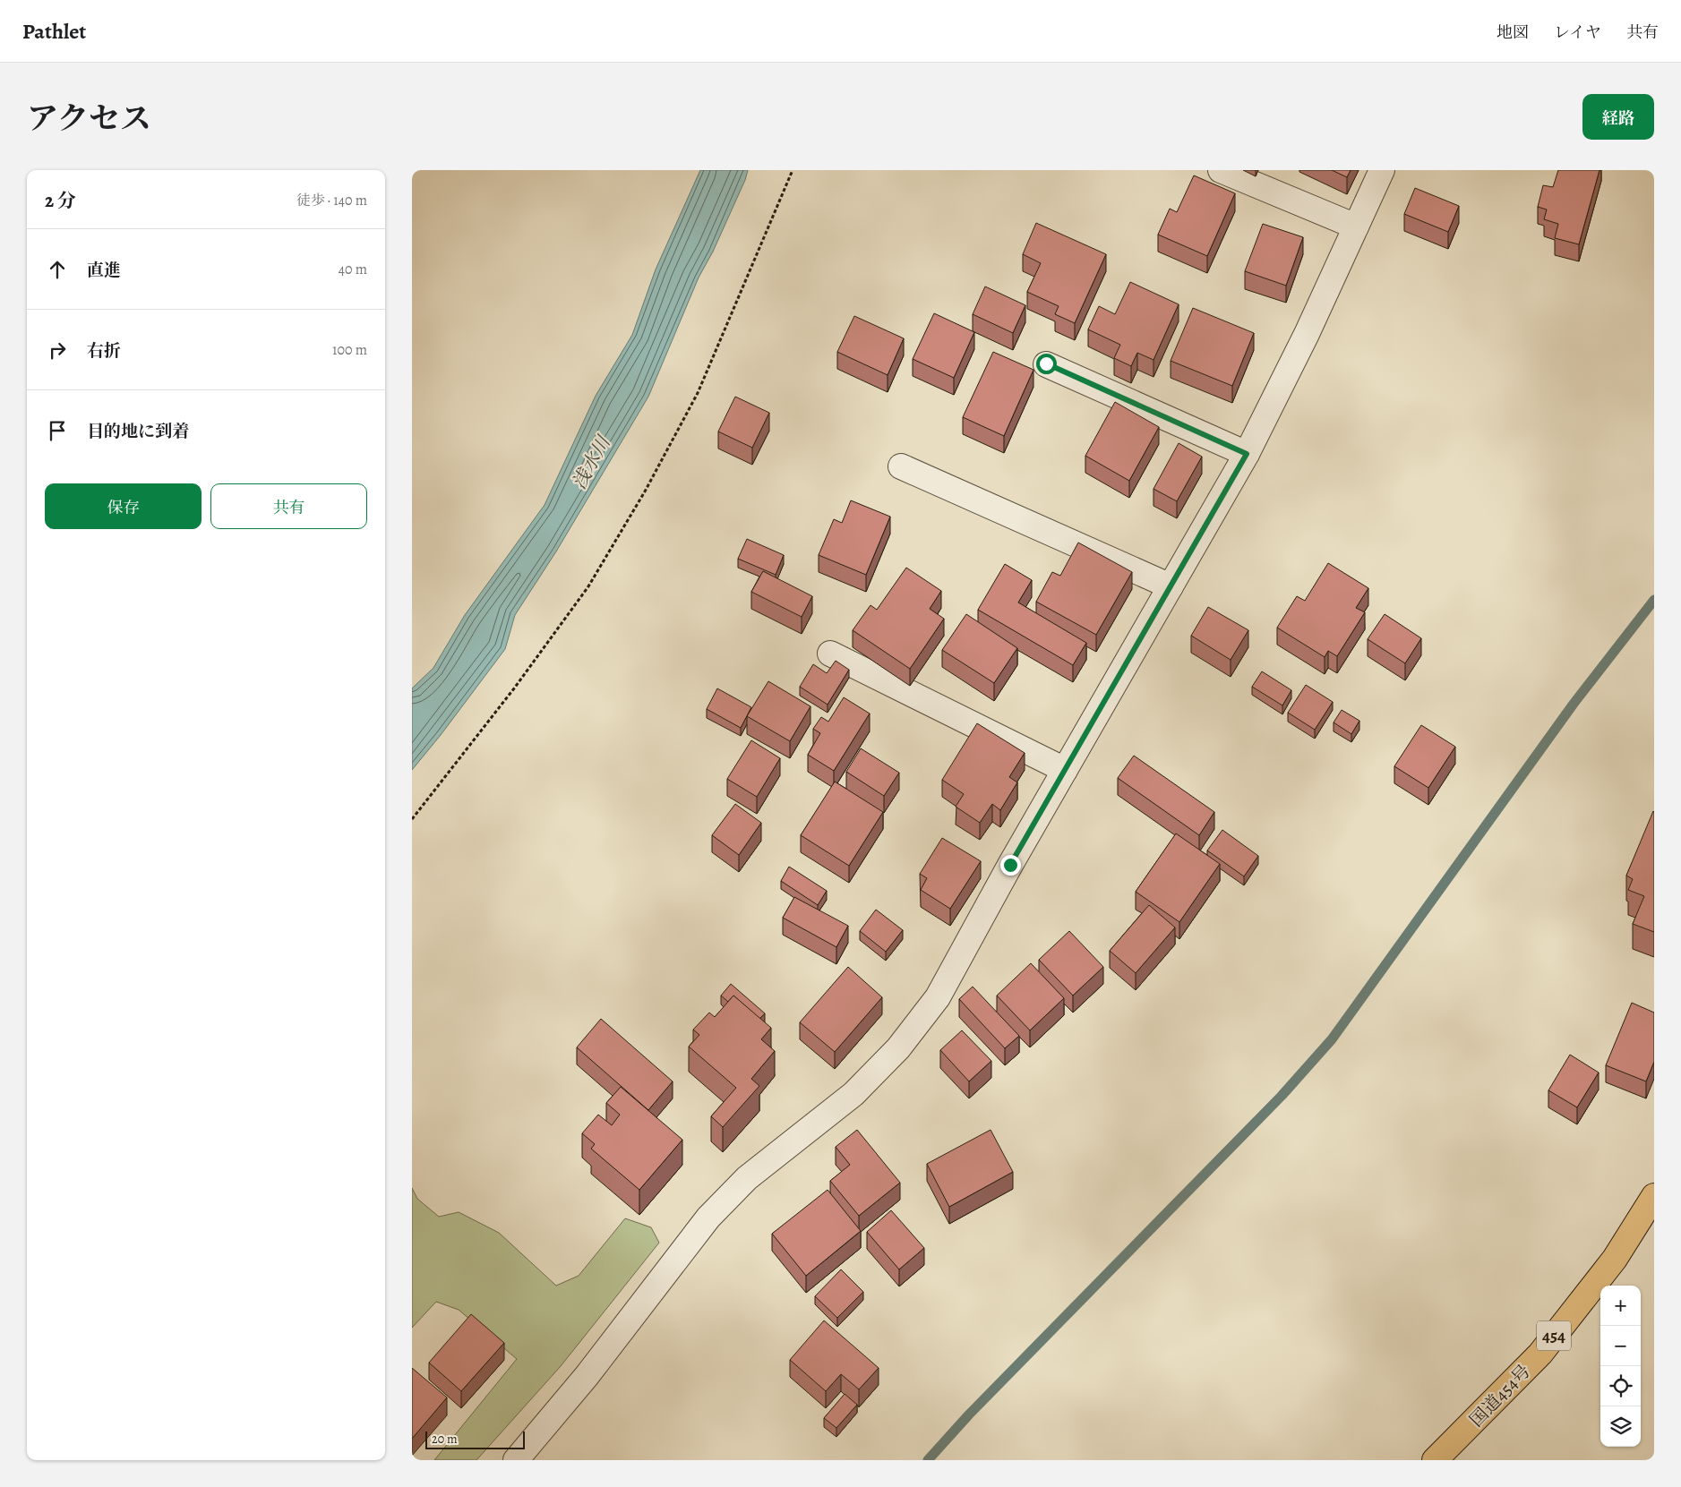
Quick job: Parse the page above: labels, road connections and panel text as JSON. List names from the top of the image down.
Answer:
{
  "streets": {
    "highway": ["454", "国道454号"]
  },
  "water": ["浅水川"],
  "scale_bar": "20 m",
  "page": {
    "header": "Pathlet",
    "nav": ["地図", "レイヤ", "共有"],
    "title": "アクセス",
    "buttons": [
      "経路",
      ["保存", "共有"]
    ],
    "heading": ["2 分", "徒歩 · 140 m"],
    "list": [
      ["直進", "40 m"],
      ["右折", "100 m"],
      "目的地に到着"
    ],
    "map_buttons": ["+", "−"],
    "scale": "20 m"
  }
}
